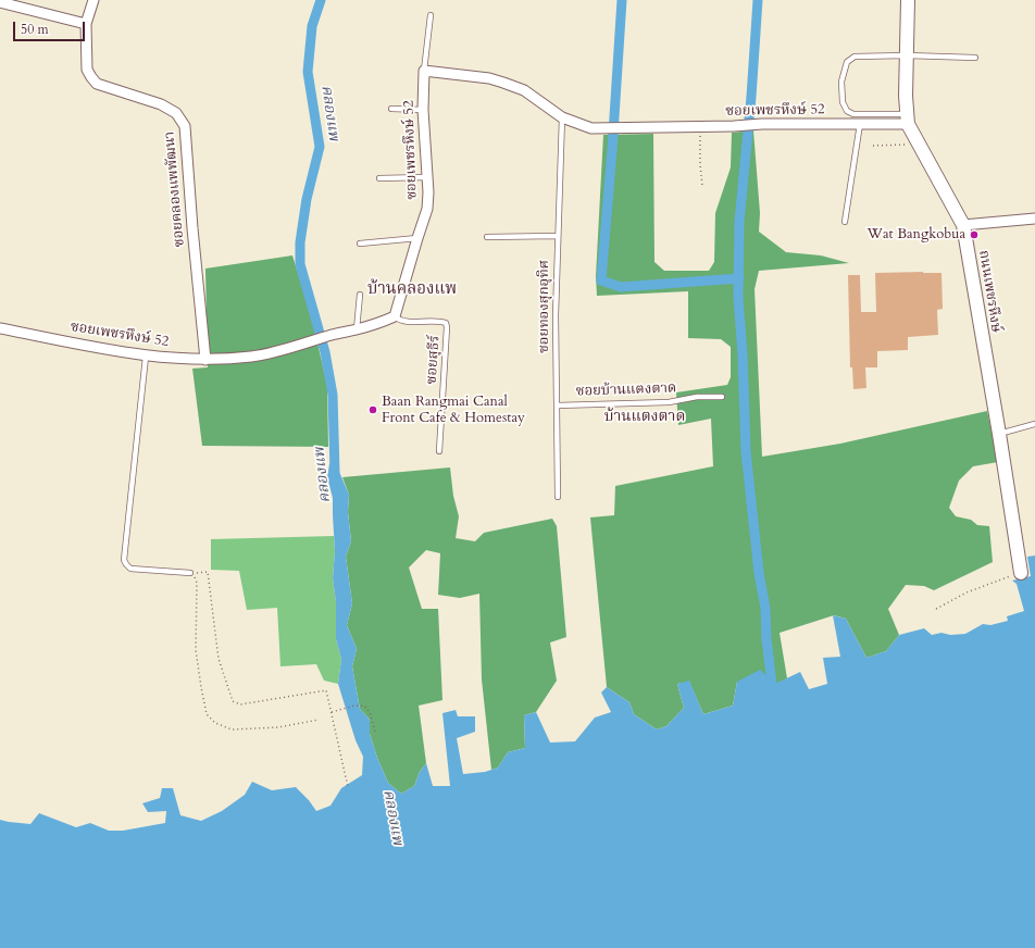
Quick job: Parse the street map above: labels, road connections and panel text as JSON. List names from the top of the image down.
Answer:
{
  "streets": {
    "main road": ["ถนนเพชรหึงษ์"],
    "street": ["ซอยเพชรหึงษ์ 52", "ซอยคลองแพพัฒนา"],
    "lane": ["ซอยทองสุกอุทิศ", "ซอยสุธีร์", "ซอยบ้านแตงตาด"]
  },
  "crossings": [
    ["ซอยเพชรหึงษ์ 52", "ซอยคลองแพพัฒนา"],
    ["ซอยเพชรหึงษ์ 52", "ถนนเพชรหึงษ์"],
    ["ซอยเพชรหึงษ์ 52", "ซอยทองสุกอุทิศ"],
    ["ซอยเพชรหึงษ์ 52", "ซอยสุธีร์"],
    ["ซอยทองสุกอุทิศ", "ซอยบ้านแตงตาด"]
  ],
  "districts": ["บ้านคลองแพ", "บ้านแตงตาด"],
  "water": ["คลองแพ"],
  "places": ["Wat Bangkobua", "Baan Rangmai Canal Front Cafe & Homestay"],
  "scale_bar": "50 m"
}
